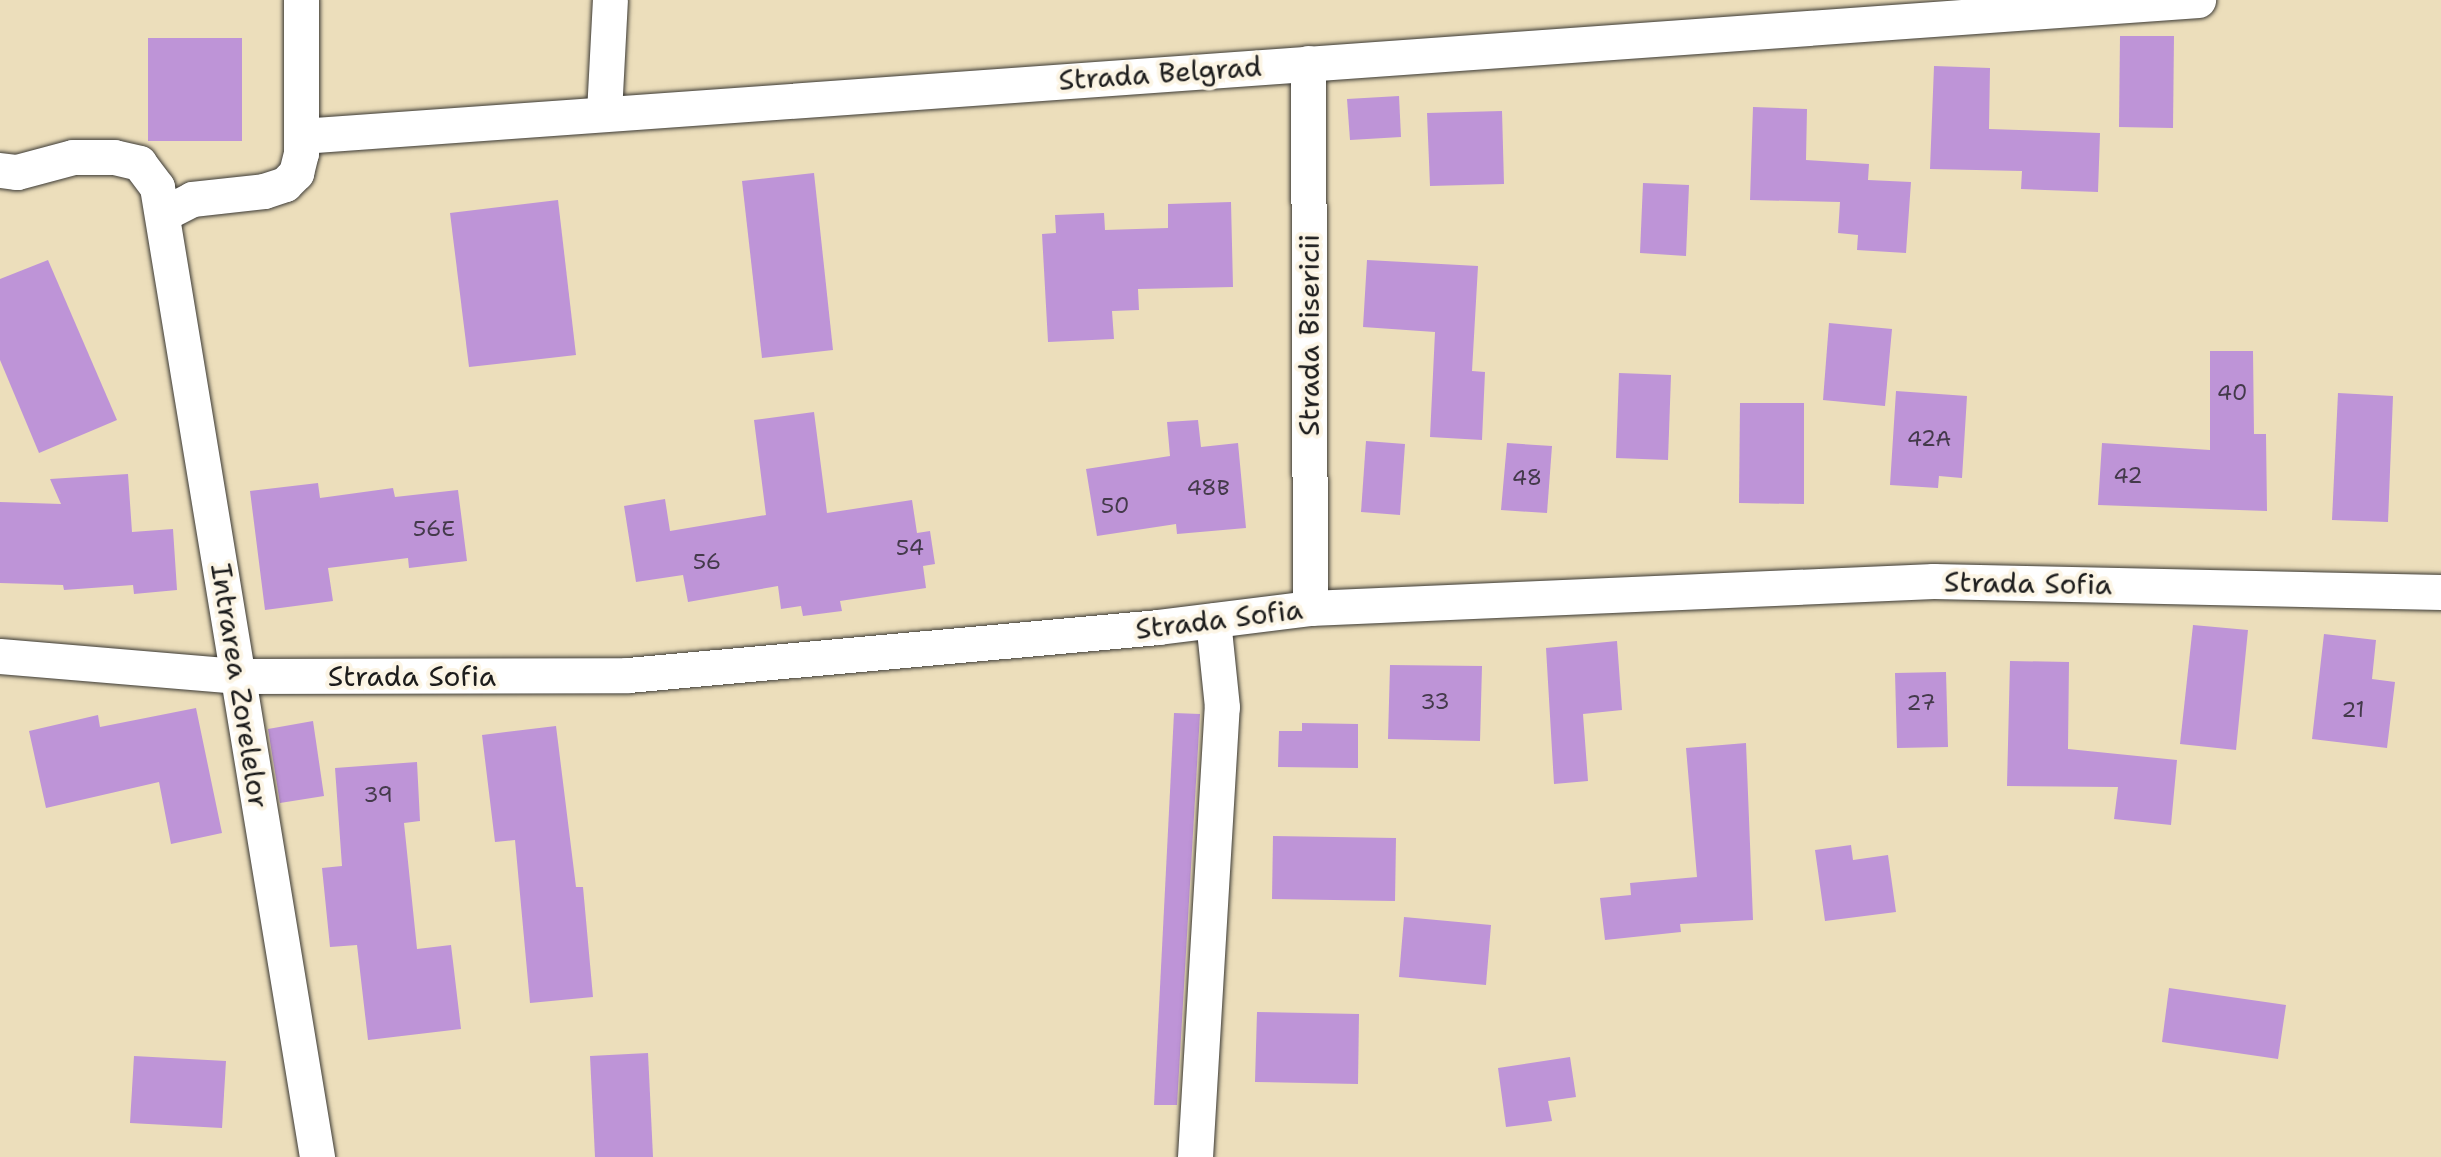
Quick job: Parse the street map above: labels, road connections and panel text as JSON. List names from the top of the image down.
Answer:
{
  "streets": {
    "street": [
      "Strada Belgrad",
      "Strada Bisericii",
      "Strada Sofia",
      "Intrarea Zorelelor"
    ]
  },
  "crossings": [
    ["Strada Belgrad", "Strada Bisericii"],
    ["Strada Bisericii", "Strada Sofia"],
    ["Strada Sofia", "Intrarea Zorelelor"]
  ],
  "house_numbers": [
    "40",
    "42A",
    "42",
    "48",
    "48B",
    "50",
    "56E",
    "54",
    "56",
    "33",
    "27",
    "21",
    "39"
  ]
}
